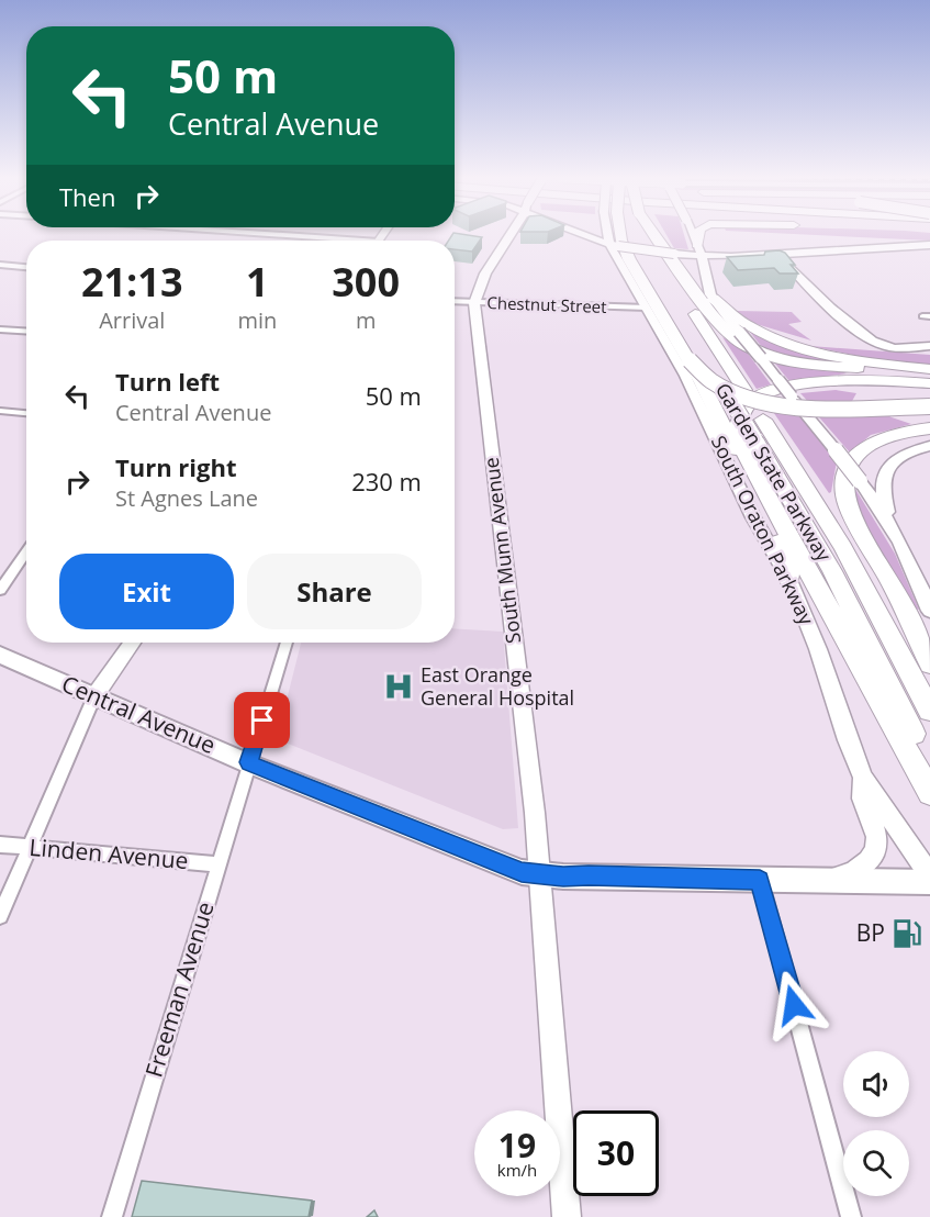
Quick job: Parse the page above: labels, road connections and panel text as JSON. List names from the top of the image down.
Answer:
{
  "streets": {
    "highway": ["Garden State Parkway"],
    "main road": ["South Oraton Parkway", "South Munn Avenue", "Central Avenue"],
    "street": ["Chestnut Street", "Linden Avenue", "Freeman Avenue"]
  },
  "crossings": [
    ["Chestnut Street", "South Oraton Parkway"],
    ["Chestnut Street", "South Munn Avenue"],
    ["South Munn Avenue", "Central Avenue"],
    ["Central Avenue", "Freeman Avenue"],
    ["Linden Avenue", "Freeman Avenue"]
  ],
  "places": {
    "hospital": ["East Orange General Hospital"],
    "fuel station": ["BP"]
  },
  "page": {
    "turn": ["50 m", "Central Avenue"],
    "then": "Then",
    "eta": [
      "21:13",
      "Arrival",
      "1",
      "min",
      "300",
      "m"
    ],
    "list": [
      {
        "name": "Turn left",
        "note": "Central Avenue",
        "value": "50 m"
      },
      {
        "name": "Turn right",
        "note": "St Agnes Lane",
        "value": "230 m"
      }
    ],
    "buttons": ["Exit", "Share"],
    "speed": "19 km/h",
    "limit": "30"
  }
}
